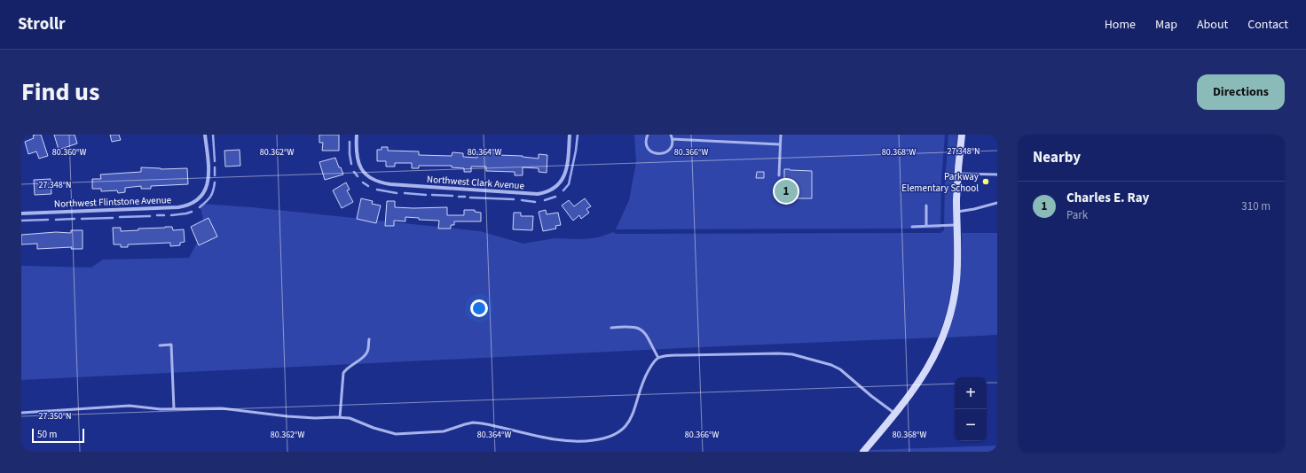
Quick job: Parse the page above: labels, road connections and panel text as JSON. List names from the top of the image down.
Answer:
{
  "streets": {
    "street": ["Northwest Clark Avenue", "Northwest Flintstone Avenue"]
  },
  "places": ["Parkway Elementary School"],
  "scale_bar": "50 m",
  "page": {
    "header": "Strollr",
    "nav": [
      "Home",
      "Map",
      "About",
      "Contact"
    ],
    "title": "Find us",
    "buttons": "Directions",
    "heading": "Nearby",
    "pins": "1",
    "list": [
      {
        "mark": "1",
        "name": "Charles E. Ray",
        "note": "Park",
        "value": "310 m"
      }
    ],
    "map_buttons": ["+", "−"],
    "scale": "50 m"
  },
  "coordinates": [
    "27.348°N",
    "80.360°W",
    "80.362°W",
    "80.364°W",
    "80.366°W",
    "80.368°W",
    "27.350°N"
  ]
}
